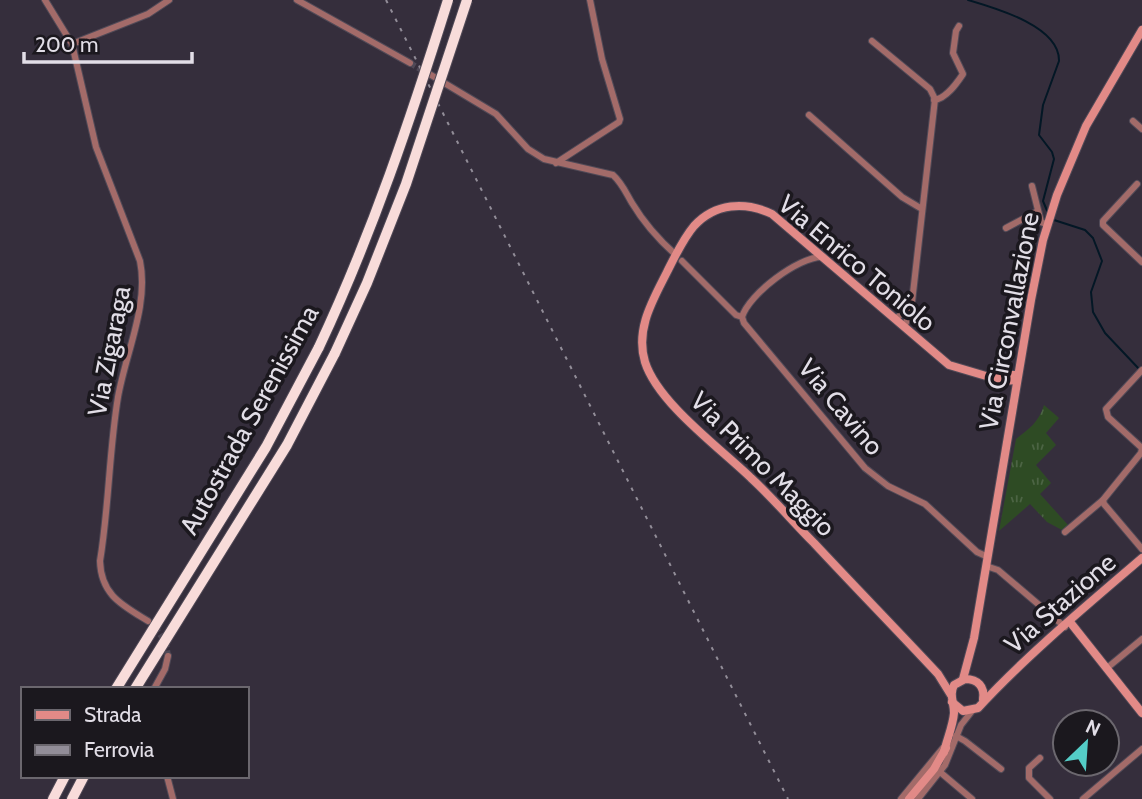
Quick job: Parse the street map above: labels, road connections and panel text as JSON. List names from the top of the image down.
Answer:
{
  "streets": {
    "highway": ["Autostrada Serenissima"],
    "street": [
      "Via Enrico Toniolo",
      "Via Circonvallazione",
      "Via Zigaraga",
      "Via Cavino",
      "Via Primo Maggio",
      "Via Stazione"
    ]
  },
  "crossings": [
    ["Via Enrico Toniolo", "Via Circonvallazione"],
    ["Via Enrico Toniolo", "Via Cavino"],
    ["Via Enrico Toniolo", "Via Primo Maggio"],
    ["Via Circonvallazione", "Via Cavino"],
    ["Via Circonvallazione", "Via Primo Maggio"],
    ["Via Circonvallazione", "Via Stazione"],
    ["Via Cavino", "Via Primo Maggio"],
    ["Via Cavino", "Via Stazione"],
    ["Via Primo Maggio", "Via Stazione"]
  ],
  "legend": ["Strada", "Ferrovia"],
  "scale_bar": "200 m",
  "north": "top right"
}
